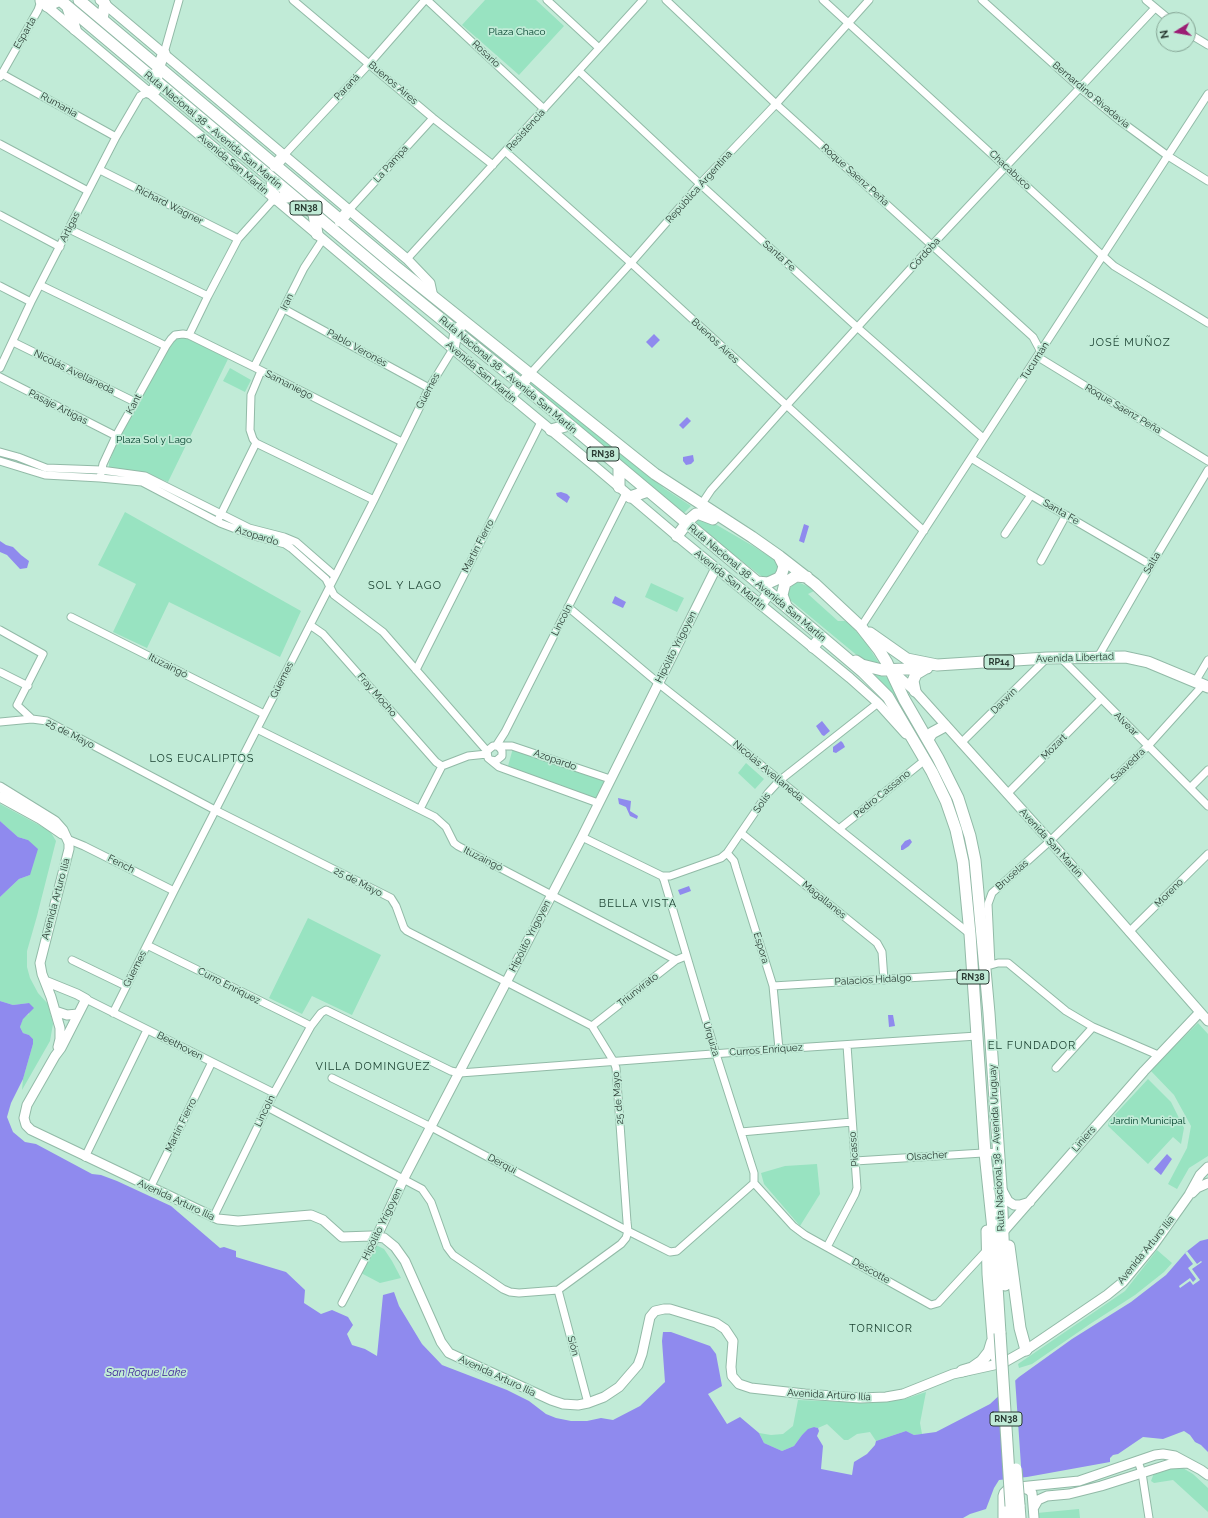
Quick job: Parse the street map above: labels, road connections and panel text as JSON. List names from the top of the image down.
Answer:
{
  "streets": {
    "main road": [
      "Ruta Nacional 38 - Avenida San Martín",
      "Avenida San Martín",
      "RN38",
      "Hipólito Yrigoyen",
      "Avenida Libertad",
      "RP14",
      "Avenida Arturo Ilía",
      "Liniers",
      "Ruta Nacional 38 - Avenida Uruguay"
    ],
    "street": [
      "Esparta",
      "Rosario",
      "Buenos Aires",
      "Paraná",
      "Bernardino Rivadavia",
      "Rumania",
      "Resistencia",
      "La Pampa",
      "Chacabuco",
      "Roque Saenz Peña",
      "República Argentina",
      "Richard Wagner",
      "Artigas",
      "Córdoba",
      "Santa Fe",
      "Iran",
      "Pablo Veronés",
      "Tucumán",
      "Nicolás Avellaneda",
      "Samaniego",
      "Güemes",
      "Kant",
      "Pasaje Artigas",
      "Azopardo",
      "Martín Fierro",
      "Salta",
      "Lincoln",
      "Ituzaingó",
      "Fray Mocho",
      "Darwin",
      "Alvear",
      "25 de Mayo",
      "Mozart",
      "Saavedra",
      "Pedro Cassano",
      "Solís",
      "Fench",
      "Bruselas",
      "Moreno",
      "Magallanes",
      "Espora",
      "Palacios Hidalgo",
      "Curro Enriquez",
      "Triunvirato",
      "Urquiza",
      "Beethoven",
      "Curros Enriquez",
      "Picasso",
      "Olsacher",
      "Derqui",
      "Descotte",
      "Sión"
    ]
  },
  "crossings": [
    ["Esparta", "Rumania"],
    ["Esparta", "Avenida San Martín"],
    ["Rosario", "Paraná"],
    ["Rosario", "Resistencia"],
    ["Buenos Aires", "Paraná"],
    ["Buenos Aires", "Resistencia"],
    ["Buenos Aires", "La Pampa"],
    ["Buenos Aires", "República Argentina"],
    ["Buenos Aires", "Córdoba"],
    ["Buenos Aires", "Tucumán"],
    ["Bernardino Rivadavia", "Córdoba"],
    ["Bernardino Rivadavia", "Tucumán"],
    ["Rumania", "Artigas"],
    ["Ruta Nacional 38 - Avenida San Martín", "Avenida San Martín"],
    ["Ruta Nacional 38 - Avenida San Martín", "República Argentina"],
    ["Ruta Nacional 38 - Avenida San Martín", "Artigas"],
    ["Ruta Nacional 38 - Avenida San Martín", "Córdoba"],
    ["Ruta Nacional 38 - Avenida San Martín", "Tucumán"],
    ["Ruta Nacional 38 - Avenida San Martín", "Avenida Libertad"],
    ["Ruta Nacional 38 - Avenida San Martín", "RP14"],
    ["Ruta Nacional 38 - Avenida San Martín", "Pedro Cassano"],
    ["Ruta Nacional 38 - Avenida San Martín", "Ruta Nacional 38 - Avenida Uruguay"],
    ["Resistencia", "Santa Fe"],
    ["Avenida San Martín", "Artigas"],
    ["Avenida San Martín", "Iran"],
    ["Avenida San Martín", "Güemes"],
    ["Avenida San Martín", "Martín Fierro"],
    ["Avenida San Martín", "Lincoln"],
    ["Avenida San Martín", "Hipólito Yrigoyen"],
    ["Avenida San Martín", "Avenida Libertad"],
    ["Avenida San Martín", "RP14"],
    ["Avenida San Martín", "Darwin"],
    ["Avenida San Martín", "Mozart"],
    ["Avenida San Martín", "Saavedra"],
    ["Avenida San Martín", "Solís"],
    ["Avenida San Martín", "Bruselas"],
    ["Avenida San Martín", "Moreno"],
    ["Avenida San Martín", "Liniers"],
    ["Chacabuco", "República Argentina"],
    ["Chacabuco", "Córdoba"],
    ["Chacabuco", "Tucumán"],
    ["Roque Saenz Peña", "República Argentina"],
    ["Roque Saenz Peña", "Córdoba"],
    ["Roque Saenz Peña", "Tucumán"],
    ["República Argentina", "Santa Fe"],
    ["Richard Wagner", "Artigas"],
    ["Artigas", "Nicolás Avellaneda"],
    ["Córdoba", "Santa Fe"],
    ["Santa Fe", "Tucumán"],
    ["Santa Fe", "Salta"],
    ["Iran", "Pablo Veronés"],
    ["Iran", "Samaniego"],
    ["Pablo Veronés", "Güemes"],
    ["Tucumán", "Avenida Libertad"],
    ["Nicolás Avellaneda", "Kant"],
    ["Nicolás Avellaneda", "Lincoln"],
    ["Nicolás Avellaneda", "Hipólito Yrigoyen"],
    ["Nicolás Avellaneda", "Pedro Cassano"],
    ["Nicolás Avellaneda", "Solís"],
    ["Nicolás Avellaneda", "Ruta Nacional 38 - Avenida Uruguay"],
    ["Samaniego", "Güemes"],
    ["Samaniego", "Kant"],
    ["Güemes", "Azopardo"],
    ["Güemes", "Ituzaingó"],
    ["Güemes", "Fray Mocho"],
    ["Güemes", "25 de Mayo"],
    ["Güemes", "Fench"],
    ["Güemes", "Curro Enriquez"],
    ["Güemes", "Beethoven"],
    ["Kant", "Pasaje Artigas"],
    ["Kant", "Azopardo"],
    ["Azopardo", "Martín Fierro"],
    ["Azopardo", "Lincoln"],
    ["Azopardo", "Hipólito Yrigoyen"],
    ["Martín Fierro", "Avenida Arturo Ilía"],
    ["Martín Fierro", "Beethoven"],
    ["Salta", "Avenida Libertad"],
    ["Lincoln", "Hipólito Yrigoyen"],
    ["Lincoln", "Avenida Arturo Ilía"],
    ["Lincoln", "Curro Enriquez"],
    ["Lincoln", "Beethoven"],
    ["Lincoln", "Curros Enriquez"],
    ["Hipólito Yrigoyen", "Ituzaingó"],
    ["Hipólito Yrigoyen", "25 de Mayo"],
    ["Hipólito Yrigoyen", "Avenida Arturo Ilía"],
    ["Hipólito Yrigoyen", "Curros Enriquez"],
    ["Hipólito Yrigoyen", "Derqui"],
    ["Avenida Libertad", "RP14"],
    ["Avenida Libertad", "Darwin"],
    ["Avenida Libertad", "Alvear"],
    ["Avenida Libertad", "Saavedra"],
    ["Ituzaingó", "Triunvirato"],
    ["Alvear", "Mozart"],
    ["Alvear", "Saavedra"],
    ["25 de Mayo", "Triunvirato"],
    ["25 de Mayo", "Curros Enriquez"],
    ["25 de Mayo", "Derqui"],
    ["Saavedra", "Bruselas"],
    ["Solís", "Magallanes"],
    ["Solís", "Espora"],
    ["Solís", "Urquiza"],
    ["Fench", "Avenida Arturo Ilía"],
    ["Avenida Arturo Ilía", "Beethoven"],
    ["Avenida Arturo Ilía", "Sión"],
    ["Magallanes", "Palacios Hidalgo"],
    ["Espora", "Palacios Hidalgo"],
    ["Espora", "Curros Enriquez"],
    ["Palacios Hidalgo", "Ruta Nacional 38 - Avenida Uruguay"],
    ["Triunvirato", "Urquiza"],
    ["Urquiza", "Curros Enriquez"],
    ["Urquiza", "Derqui"],
    ["Urquiza", "Descotte"],
    ["Curros Enriquez", "Ruta Nacional 38 - Avenida Uruguay"],
    ["Curros Enriquez", "Picasso"],
    ["Liniers", "Ruta Nacional 38 - Avenida Uruguay"],
    ["Ruta Nacional 38 - Avenida Uruguay", "Olsacher"],
    ["Picasso", "Olsacher"],
    ["Picasso", "Descotte"],
    ["Derqui", "Descotte"]
  ],
  "districts": [
    "JOSÉ MUÑOZ",
    "SOL Y LAGO",
    "LOS EUCALIPTOS",
    "BELLA VISTA",
    "EL FUNDADOR",
    "VILLA DOMINGUEZ",
    "TORNICOR"
  ],
  "water": ["San Roque Lake"],
  "parks": ["Plaza Chaco", "Plaza Sol y Lago", "Jardín Municipal"],
  "north": "left"
}
